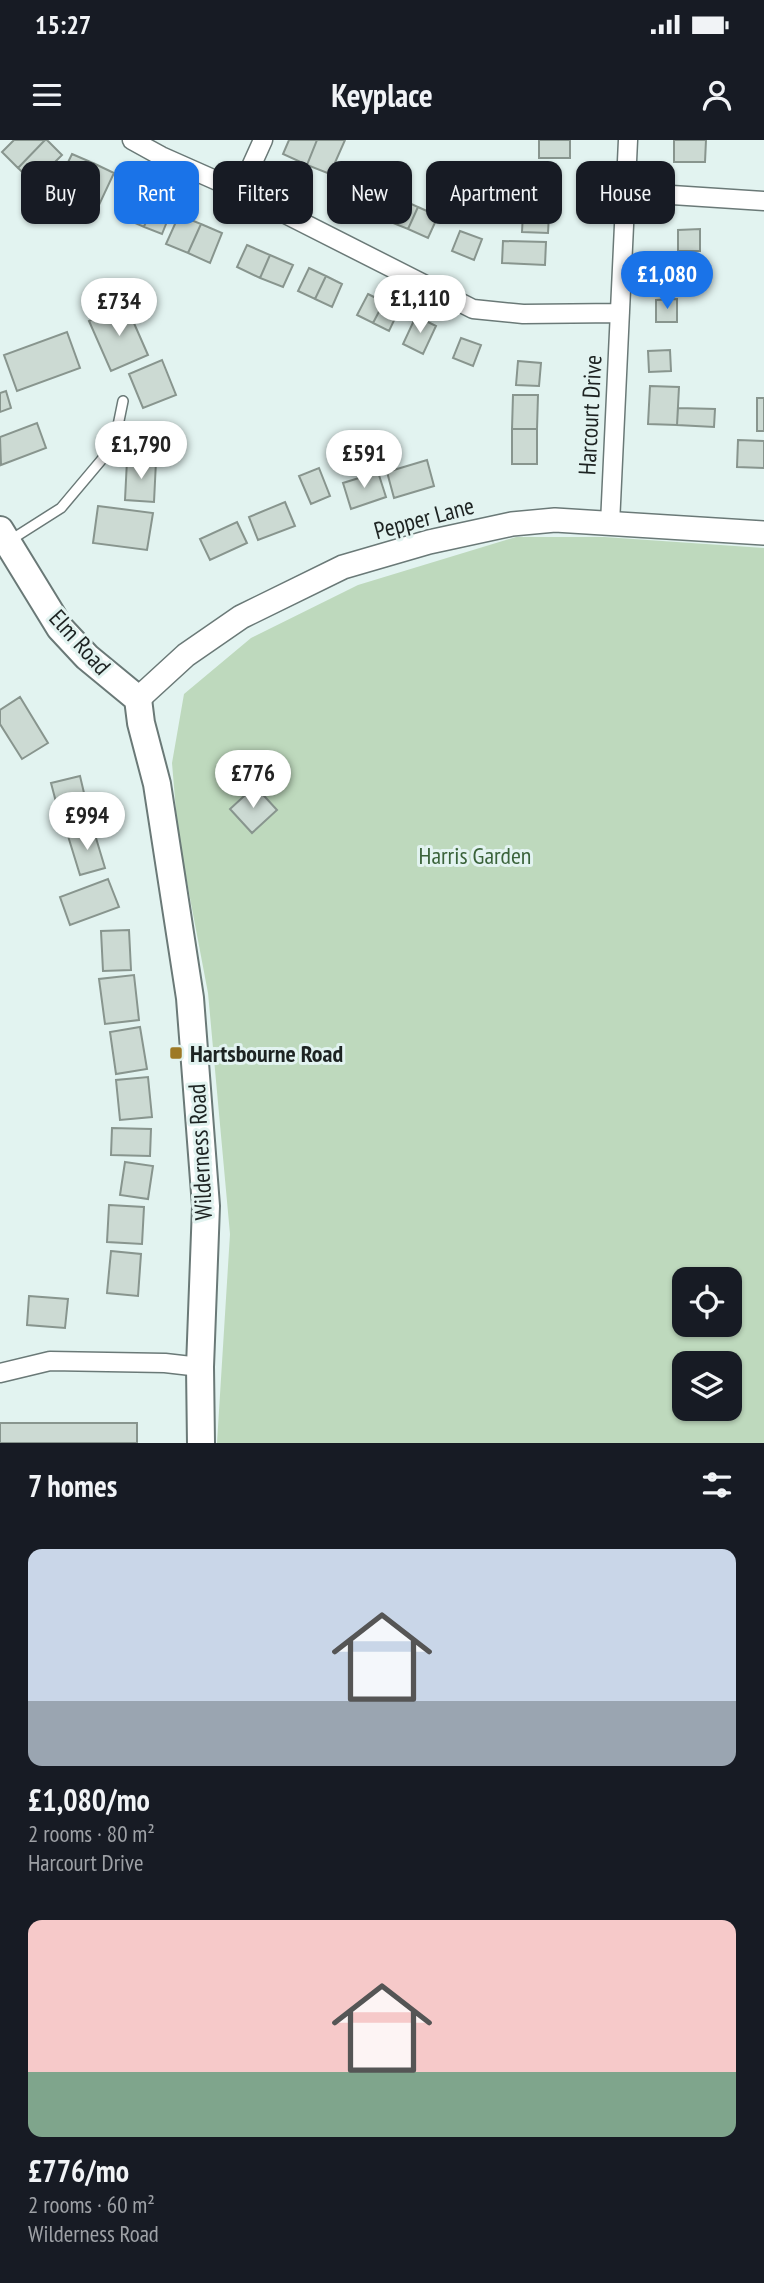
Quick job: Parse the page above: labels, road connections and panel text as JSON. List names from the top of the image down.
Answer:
{
  "streets": {
    "main road": ["Elm Road", "Wilderness Road"],
    "street": ["Harcourt Drive", "Pepper Lane"]
  },
  "crossings": [
    ["Harcourt Drive", "Pepper Lane"],
    ["Pepper Lane", "Elm Road"],
    ["Pepper Lane", "Wilderness Road"],
    ["Elm Road", "Wilderness Road"]
  ],
  "parks": ["Harris Garden"],
  "places": {
    "transit": ["Hartsbourne Road"]
  },
  "page": {
    "status": "15:27",
    "header": "Keyplace",
    "chip": [
      "Buy",
      "Rent",
      "Filters",
      "New",
      "Apartment",
      "House"
    ],
    "price": [
      "£1,080",
      "£1,110",
      "£734",
      "£1,790",
      "£591",
      "£776",
      "£994"
    ],
    "heading": "7 homes",
    "list": [
      {
        "name": "£1,080/mo",
        "note": "2 rooms · 80 m² · Harcourt Drive"
      },
      {
        "name": "£776/mo",
        "note": "2 rooms · 60 m² · Wilderness Road"
      }
    ]
  }
}
